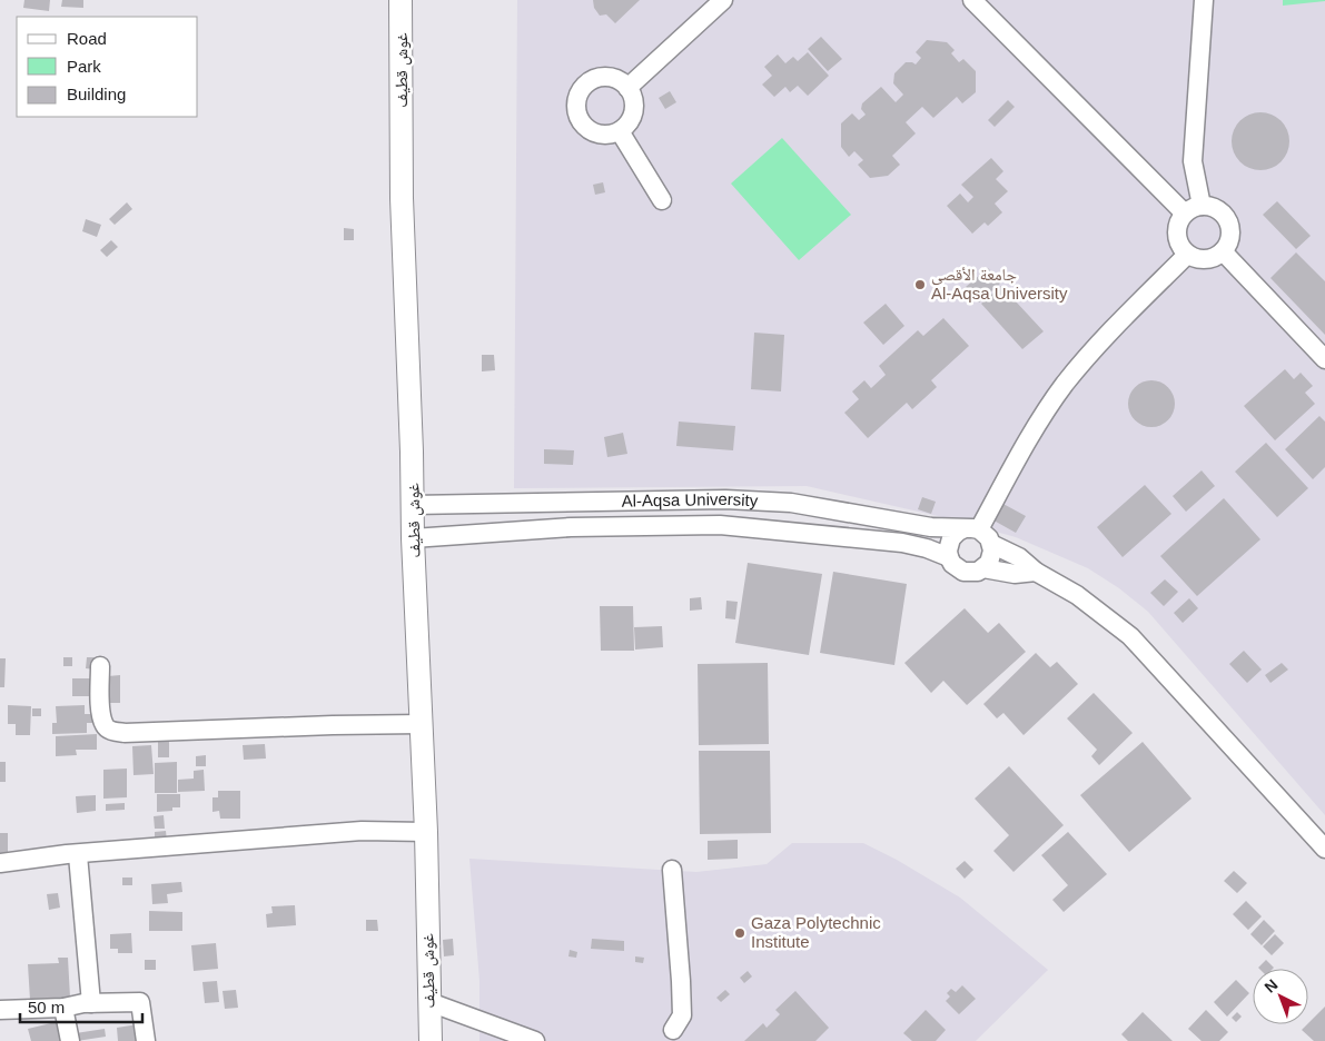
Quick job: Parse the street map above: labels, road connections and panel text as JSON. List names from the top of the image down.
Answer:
{
  "streets": {
    "main road": ["غوش قطيف"],
    "street": ["Al-Aqsa University"]
  },
  "crossings": [
    ["غوش قطيف", "Al-Aqsa University"]
  ],
  "places": ["جامعة الأقصى Al-Aqsa University", "Gaza Polytechnic Institute"],
  "legend": ["Road", "Park", "Building"],
  "scale_bar": "50 m",
  "north": "top left"
}
